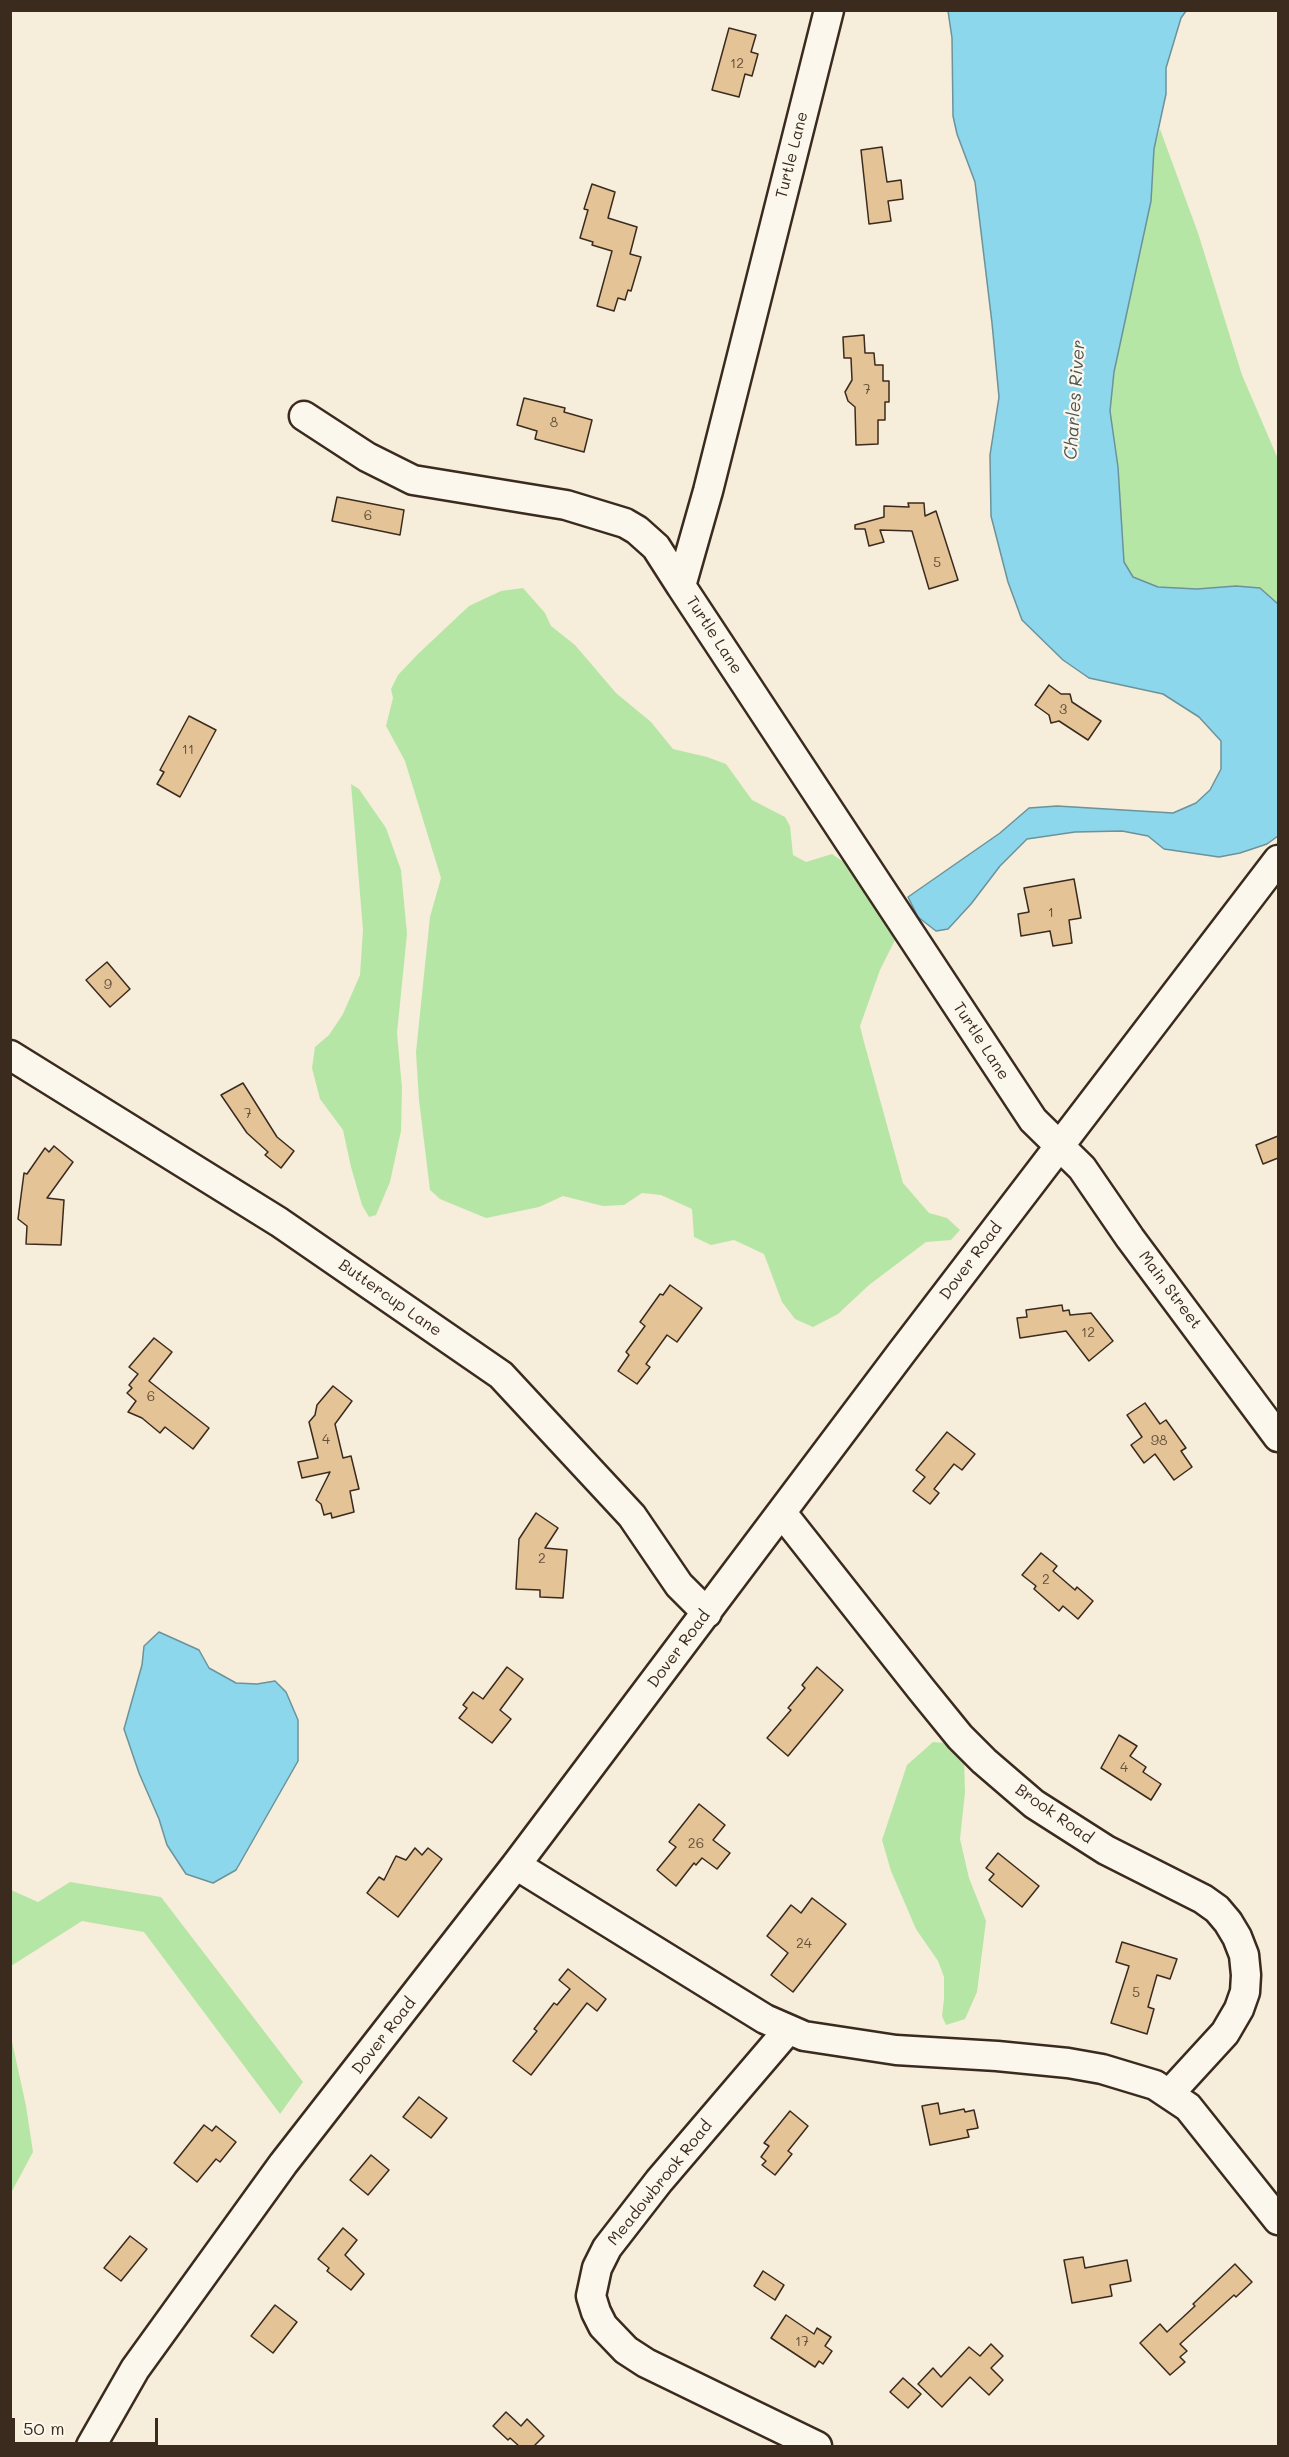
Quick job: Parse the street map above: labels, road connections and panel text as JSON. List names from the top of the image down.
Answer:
{
  "streets": {
    "street": [
      "Turtle Lane",
      "Dover Road",
      "Main Street",
      "Buttercup Lane",
      "Brook Road",
      "Meadowbrook Road"
    ]
  },
  "crossings": [
    ["Turtle Lane", "Dover Road"],
    ["Turtle Lane", "Main Street"],
    ["Dover Road", "Main Street"],
    ["Dover Road", "Buttercup Lane"],
    ["Dover Road", "Brook Road"]
  ],
  "water": ["Charles River"],
  "house_numbers": [
    "12",
    "7",
    "8",
    "6",
    "5",
    "3",
    "11",
    "1",
    "9",
    "7",
    "12",
    "6",
    "4",
    "98",
    "2",
    "2",
    "4",
    "26",
    "24",
    "5",
    "17"
  ],
  "scale_bar": "50 m"
}
